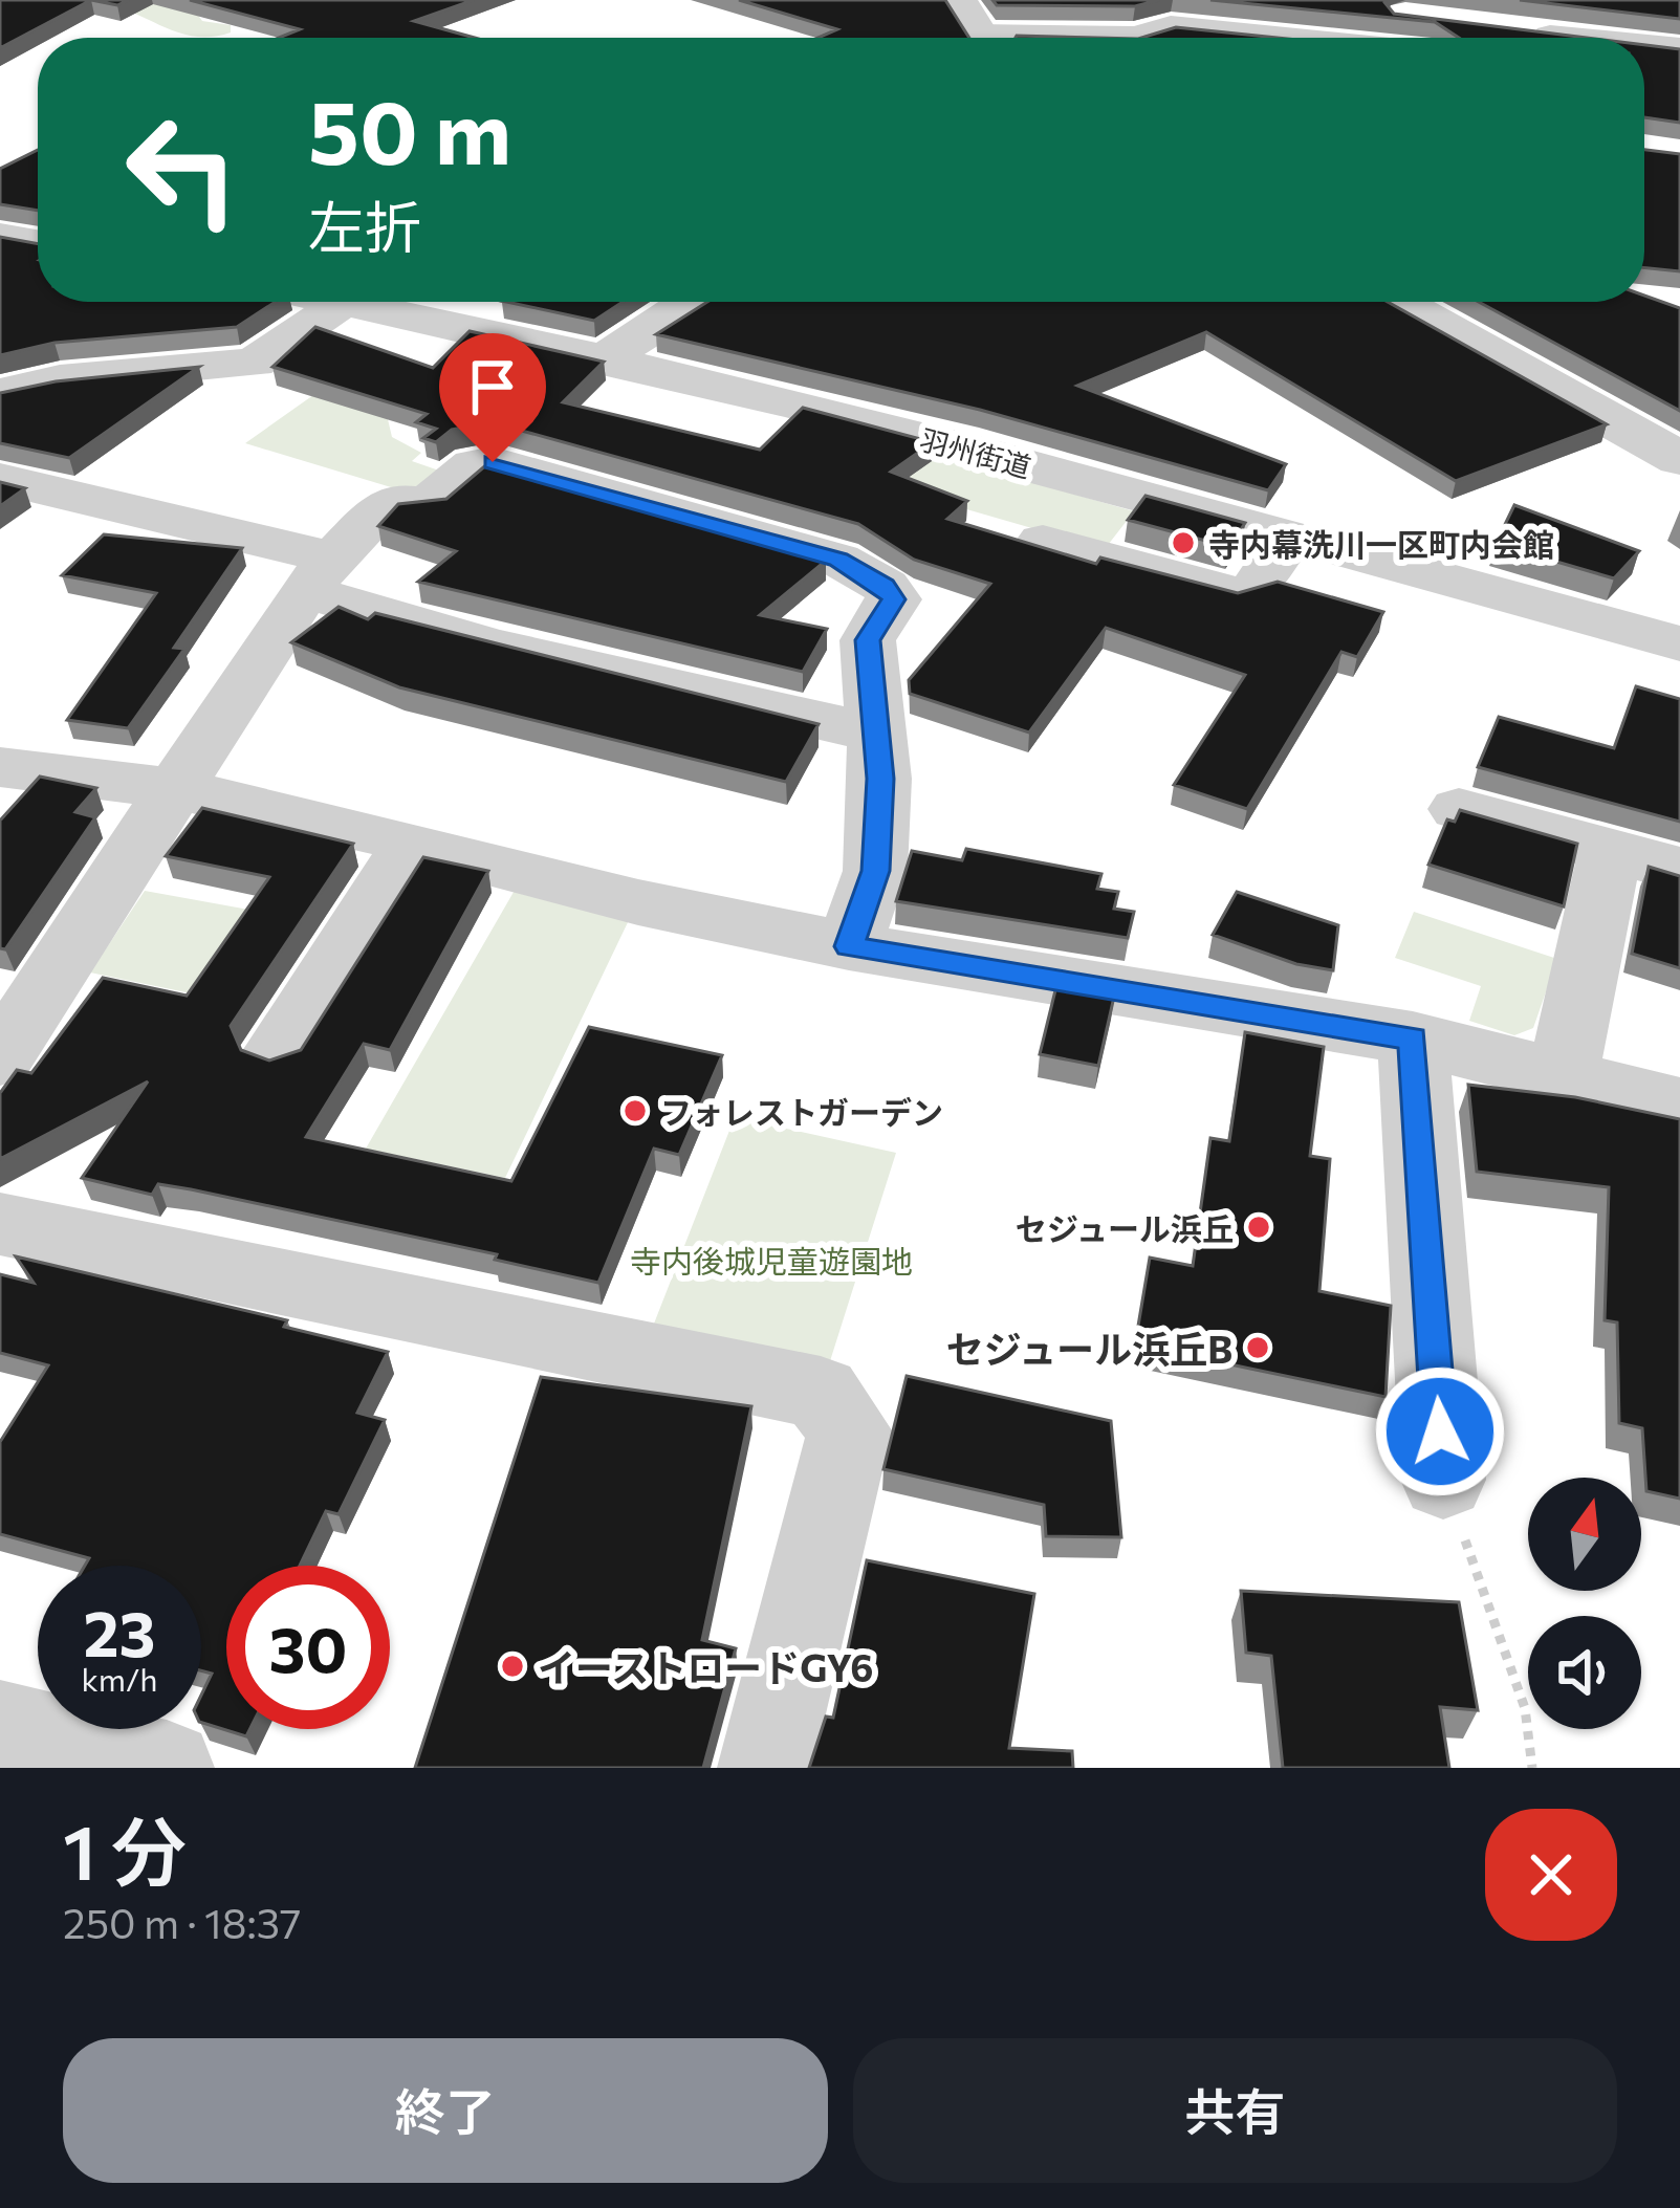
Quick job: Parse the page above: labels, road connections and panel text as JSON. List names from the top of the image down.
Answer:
{
  "streets": {
    "street": ["羽州街道"]
  },
  "parks": ["寺内後城児童遊園地"],
  "places": [
    "寺内幕洗川一区町内会館",
    "フォレストガーデン",
    "セジュール浜丘",
    "セジュール浜丘B",
    "イーストロードGY6"
  ],
  "north": "top",
  "page": {
    "turn": ["50 m", "左折"],
    "speed": "23 km/h",
    "limit": "30",
    "heading": ["1 分", "250 m · 18:37"],
    "buttons": ["終了", "共有"]
  }
}
